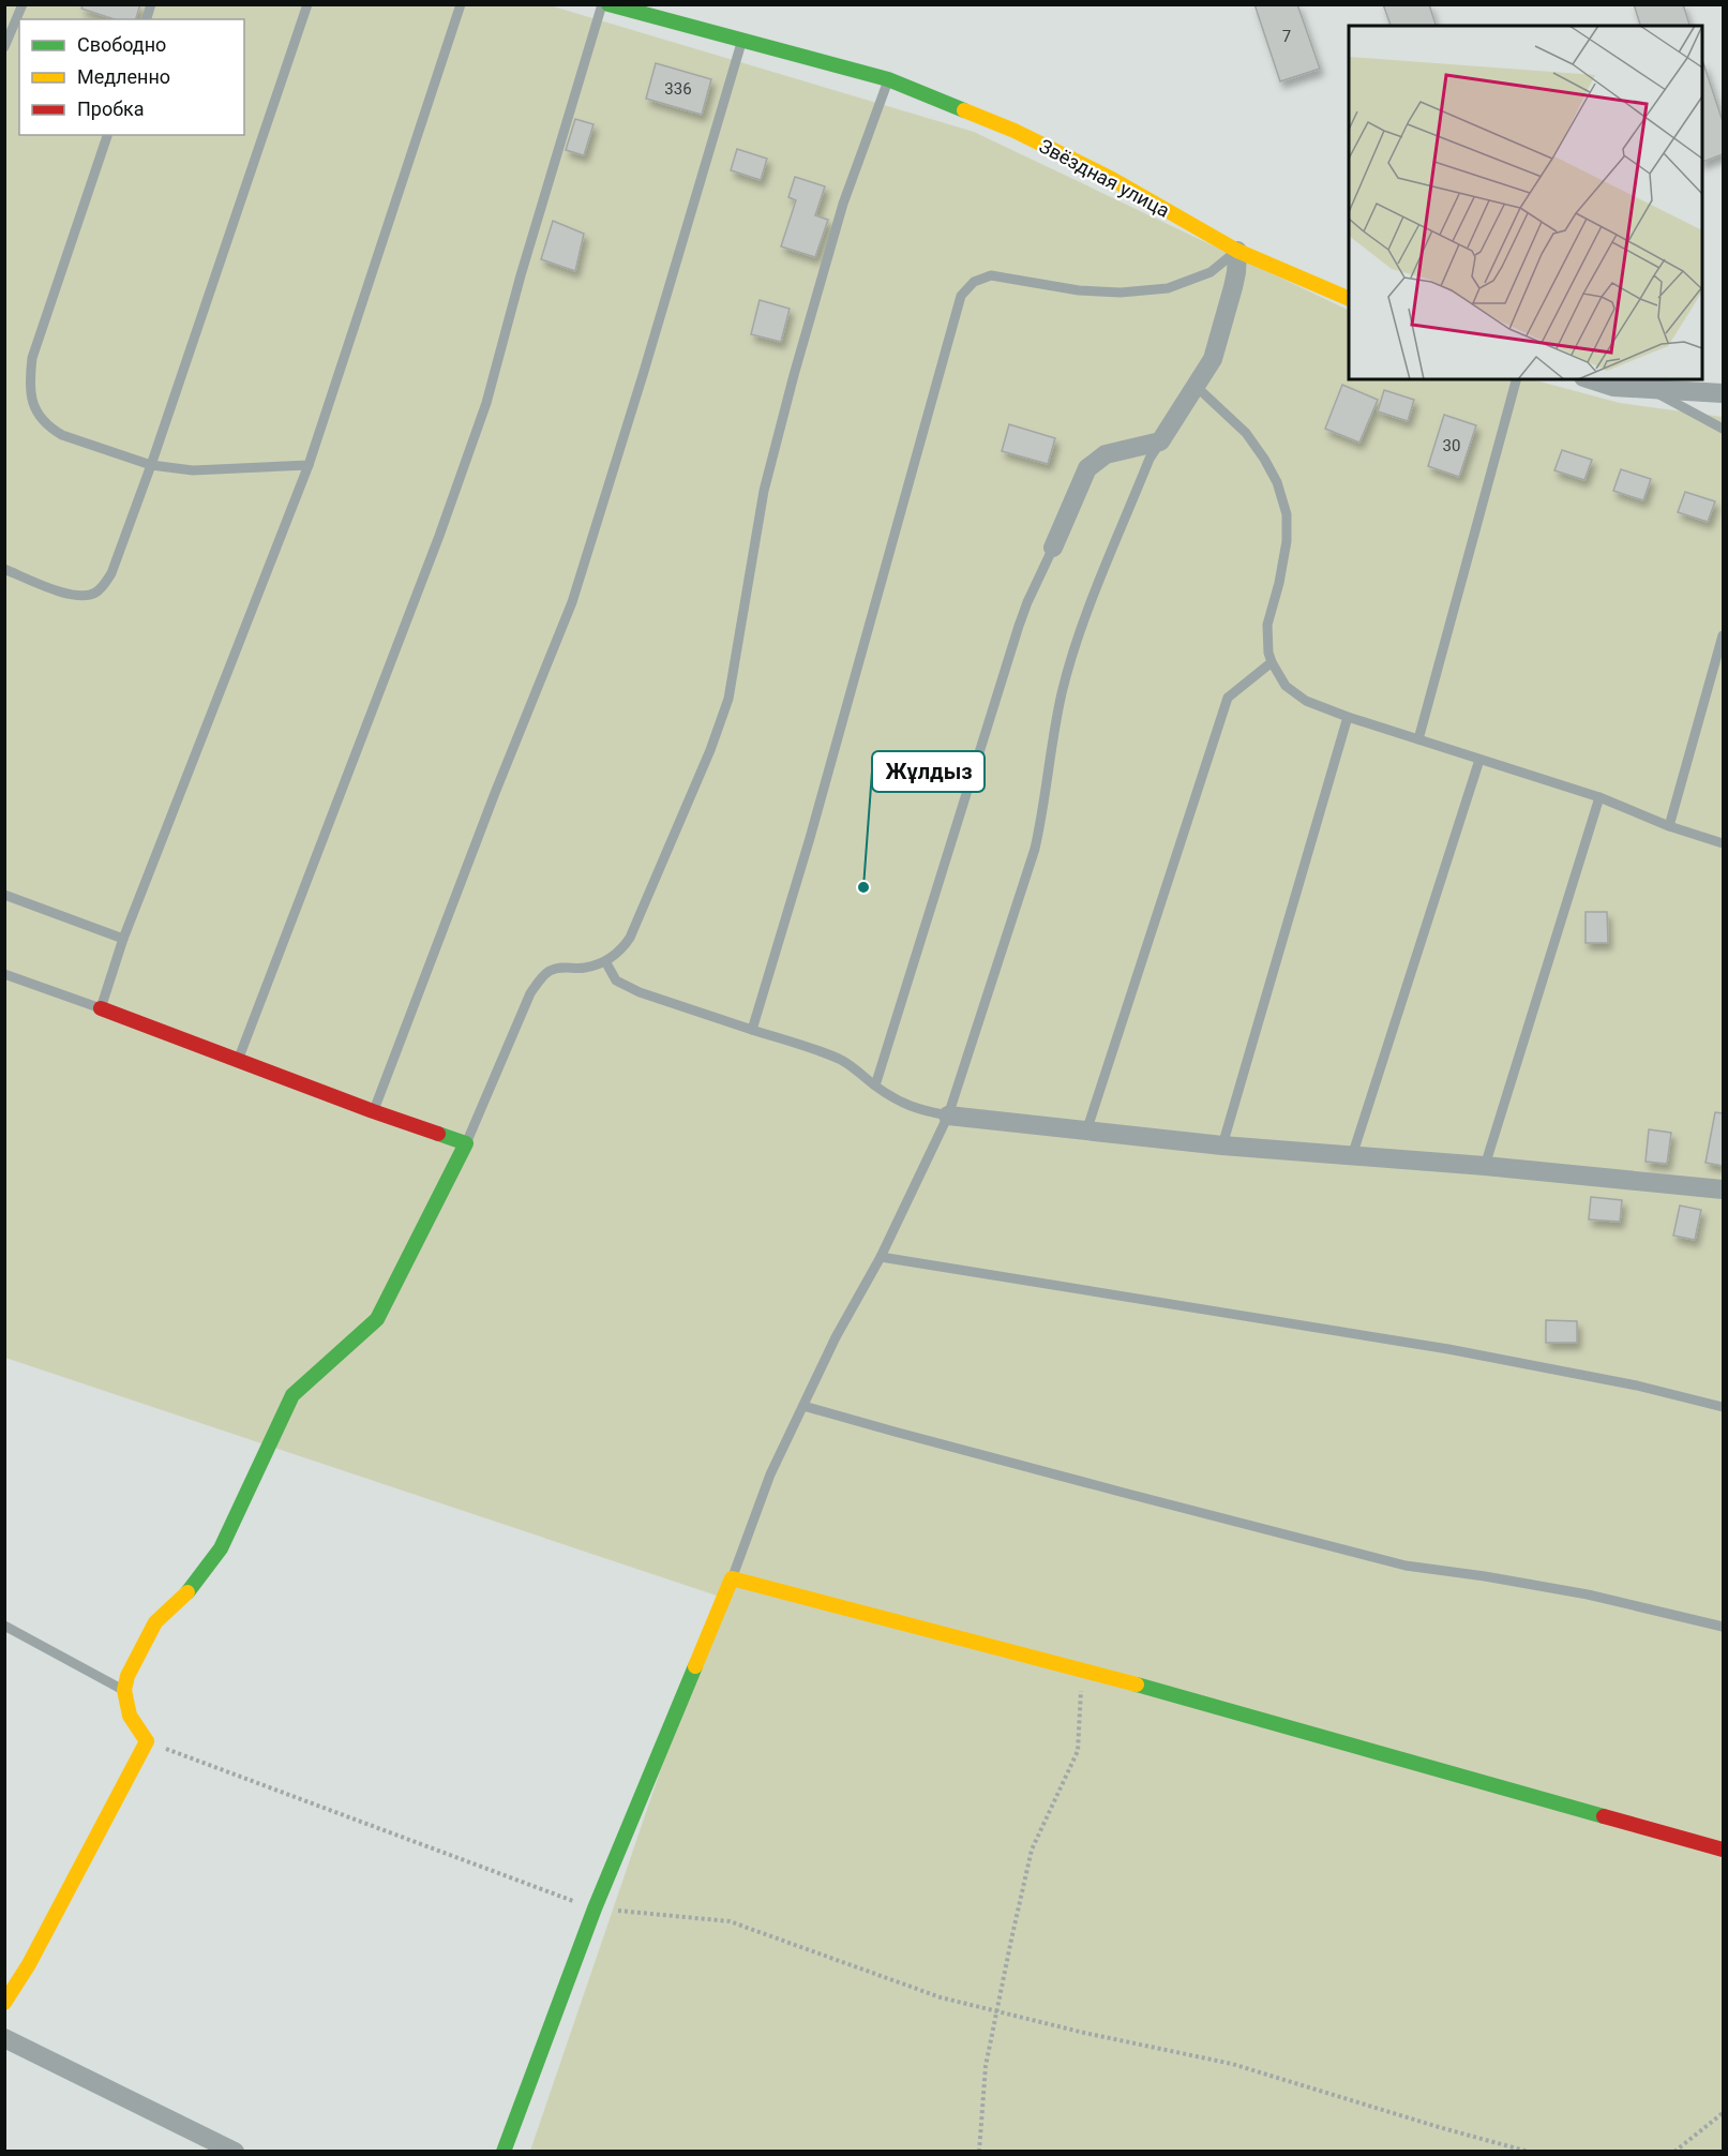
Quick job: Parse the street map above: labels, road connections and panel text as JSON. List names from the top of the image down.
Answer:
{
  "streets": {
    "street": ["Звёздная улица"]
  },
  "places": ["Жұлдыз"],
  "house_numbers": ["7", "336", "30"],
  "legend": ["Свободно", "Медленно", "Пробка"]
}
